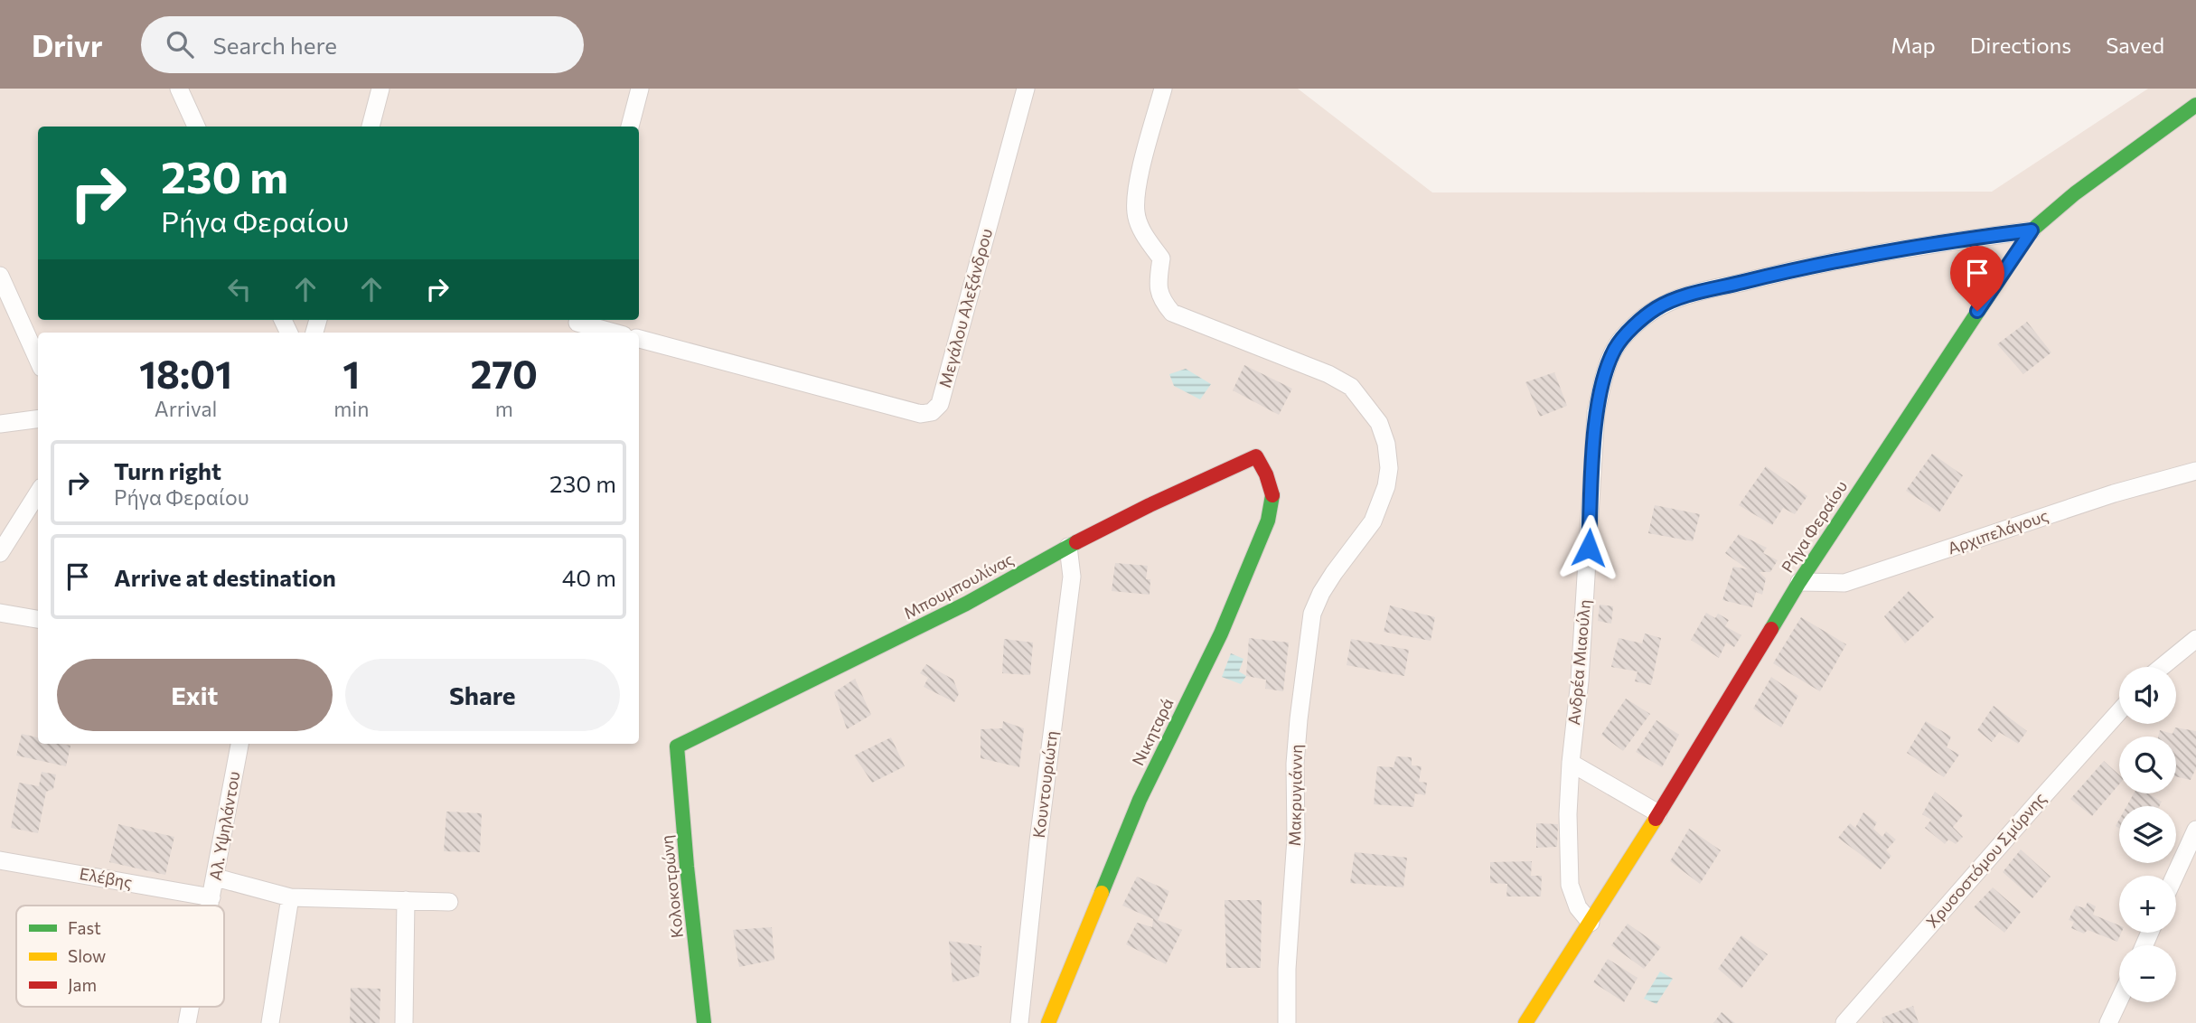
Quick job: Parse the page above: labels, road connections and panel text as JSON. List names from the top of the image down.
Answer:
{
  "streets": {
    "street": [
      "Μεγάλου Αλεξάνδρου",
      "Ρήγα Φεραίου",
      "Αρχιπελάγους",
      "Μπουμπουλίνας",
      "Ανδρέα Μιαούλη",
      "Νικηταρά",
      "Κουντουριώτη",
      "Μακρυγιάννη",
      "Αλ. Υψηλάντου",
      "Χρυσοστόμου Σμύρνης",
      "Ελέβης",
      "Κολοκοτρώνη"
    ]
  },
  "crossings": [
    ["Ρήγα Φεραίου", "Αρχιπελάγους"],
    ["Ρήγα Φεραίου", "Ανδρέα Μιαούλη"],
    ["Μπουμπουλίνας", "Νικηταρά"],
    ["Μπουμπουλίνας", "Κουντουριώτη"],
    ["Μπουμπουλίνας", "Κολοκοτρώνη"],
    ["Αλ. Υψηλάντου", "Ελέβης"]
  ],
  "legend": ["Fast", "Slow", "Jam"],
  "page": {
    "header": "Drivr",
    "search": "Search here",
    "nav": ["Map", "Directions", "Saved"],
    "turn": ["230 m", "Ρήγα Φεραίου"],
    "eta": [
      "18:01",
      "Arrival",
      "1",
      "min",
      "270",
      "m"
    ],
    "list": [
      {
        "name": "Turn right",
        "note": "Ρήγα Φεραίου",
        "value": "230 m"
      },
      {
        "name": "Arrive at destination",
        "value": "40 m"
      }
    ],
    "buttons": ["Exit", "Share"],
    "map_buttons": ["+", "−"]
  }
}
